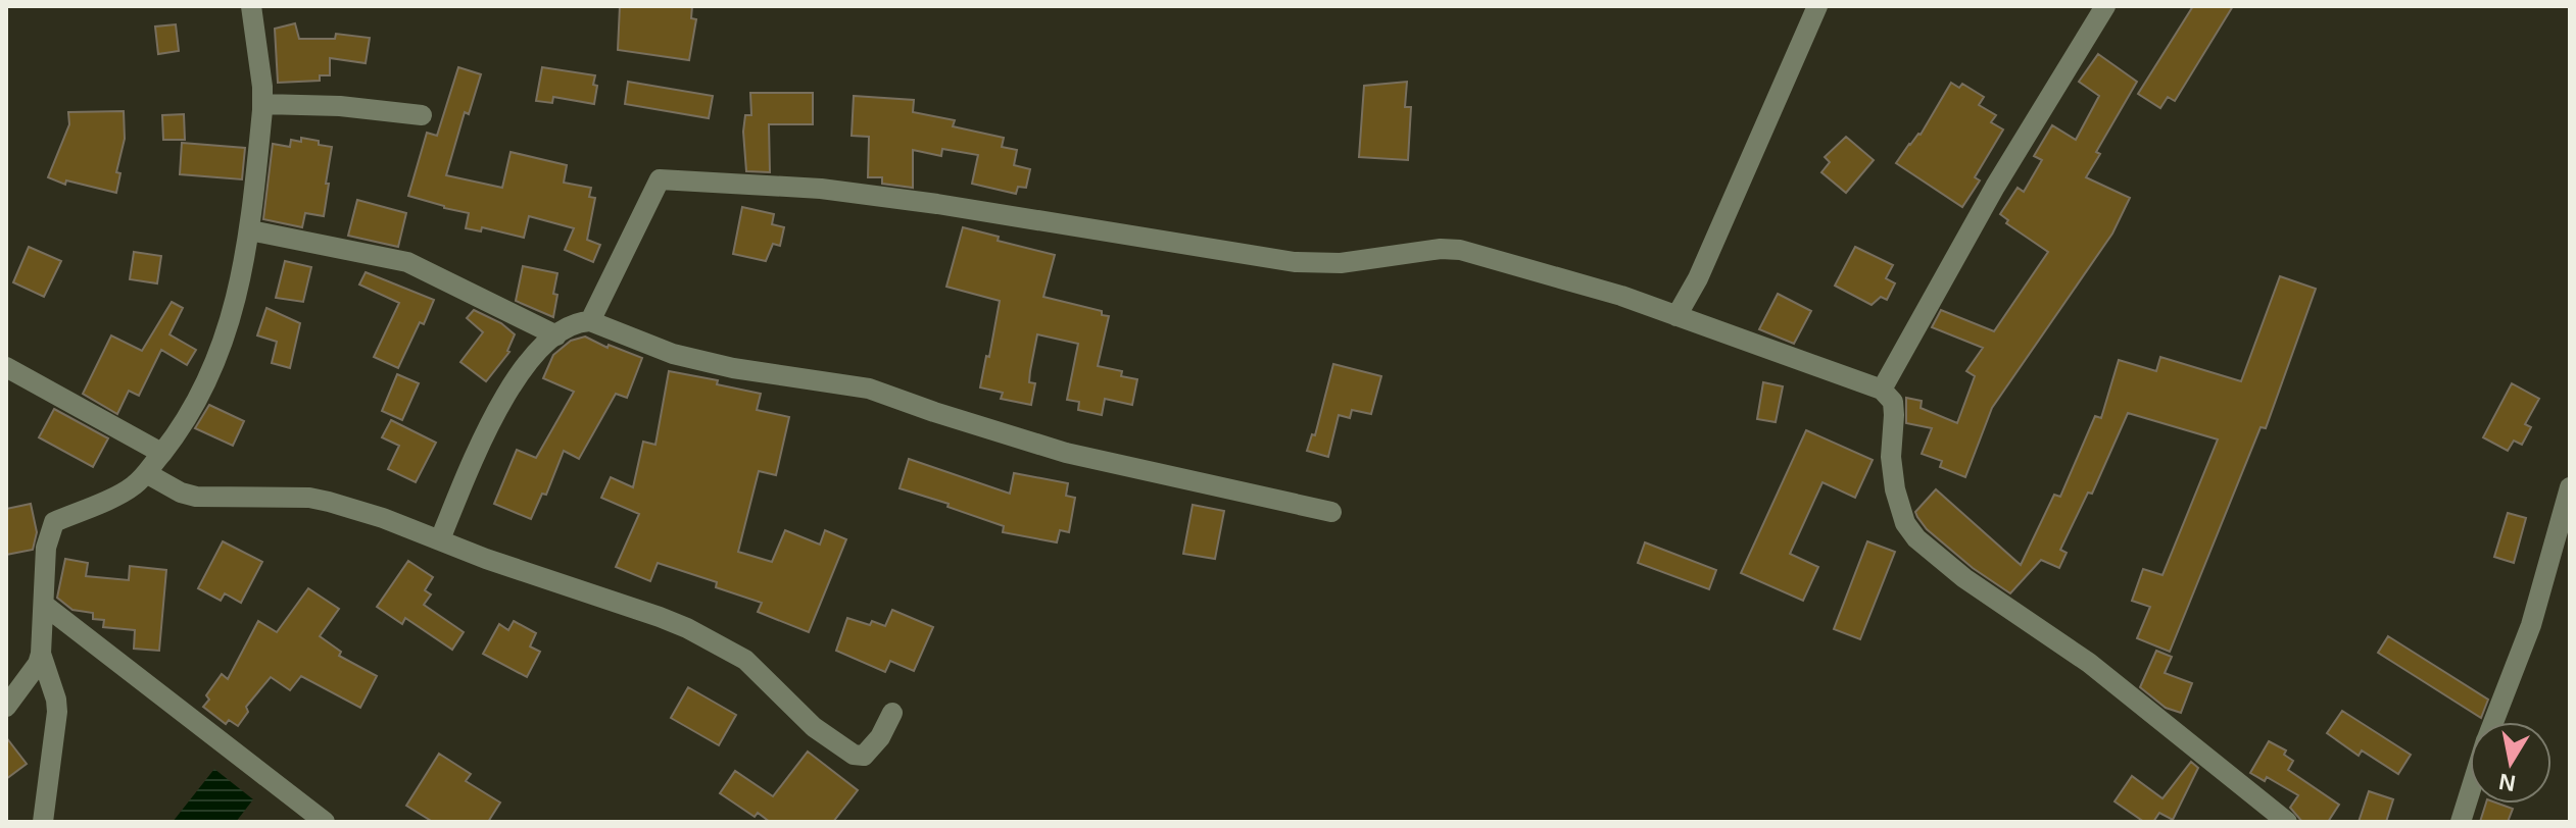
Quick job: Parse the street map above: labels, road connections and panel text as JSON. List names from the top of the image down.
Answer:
{
  "north": "bottom"
}
